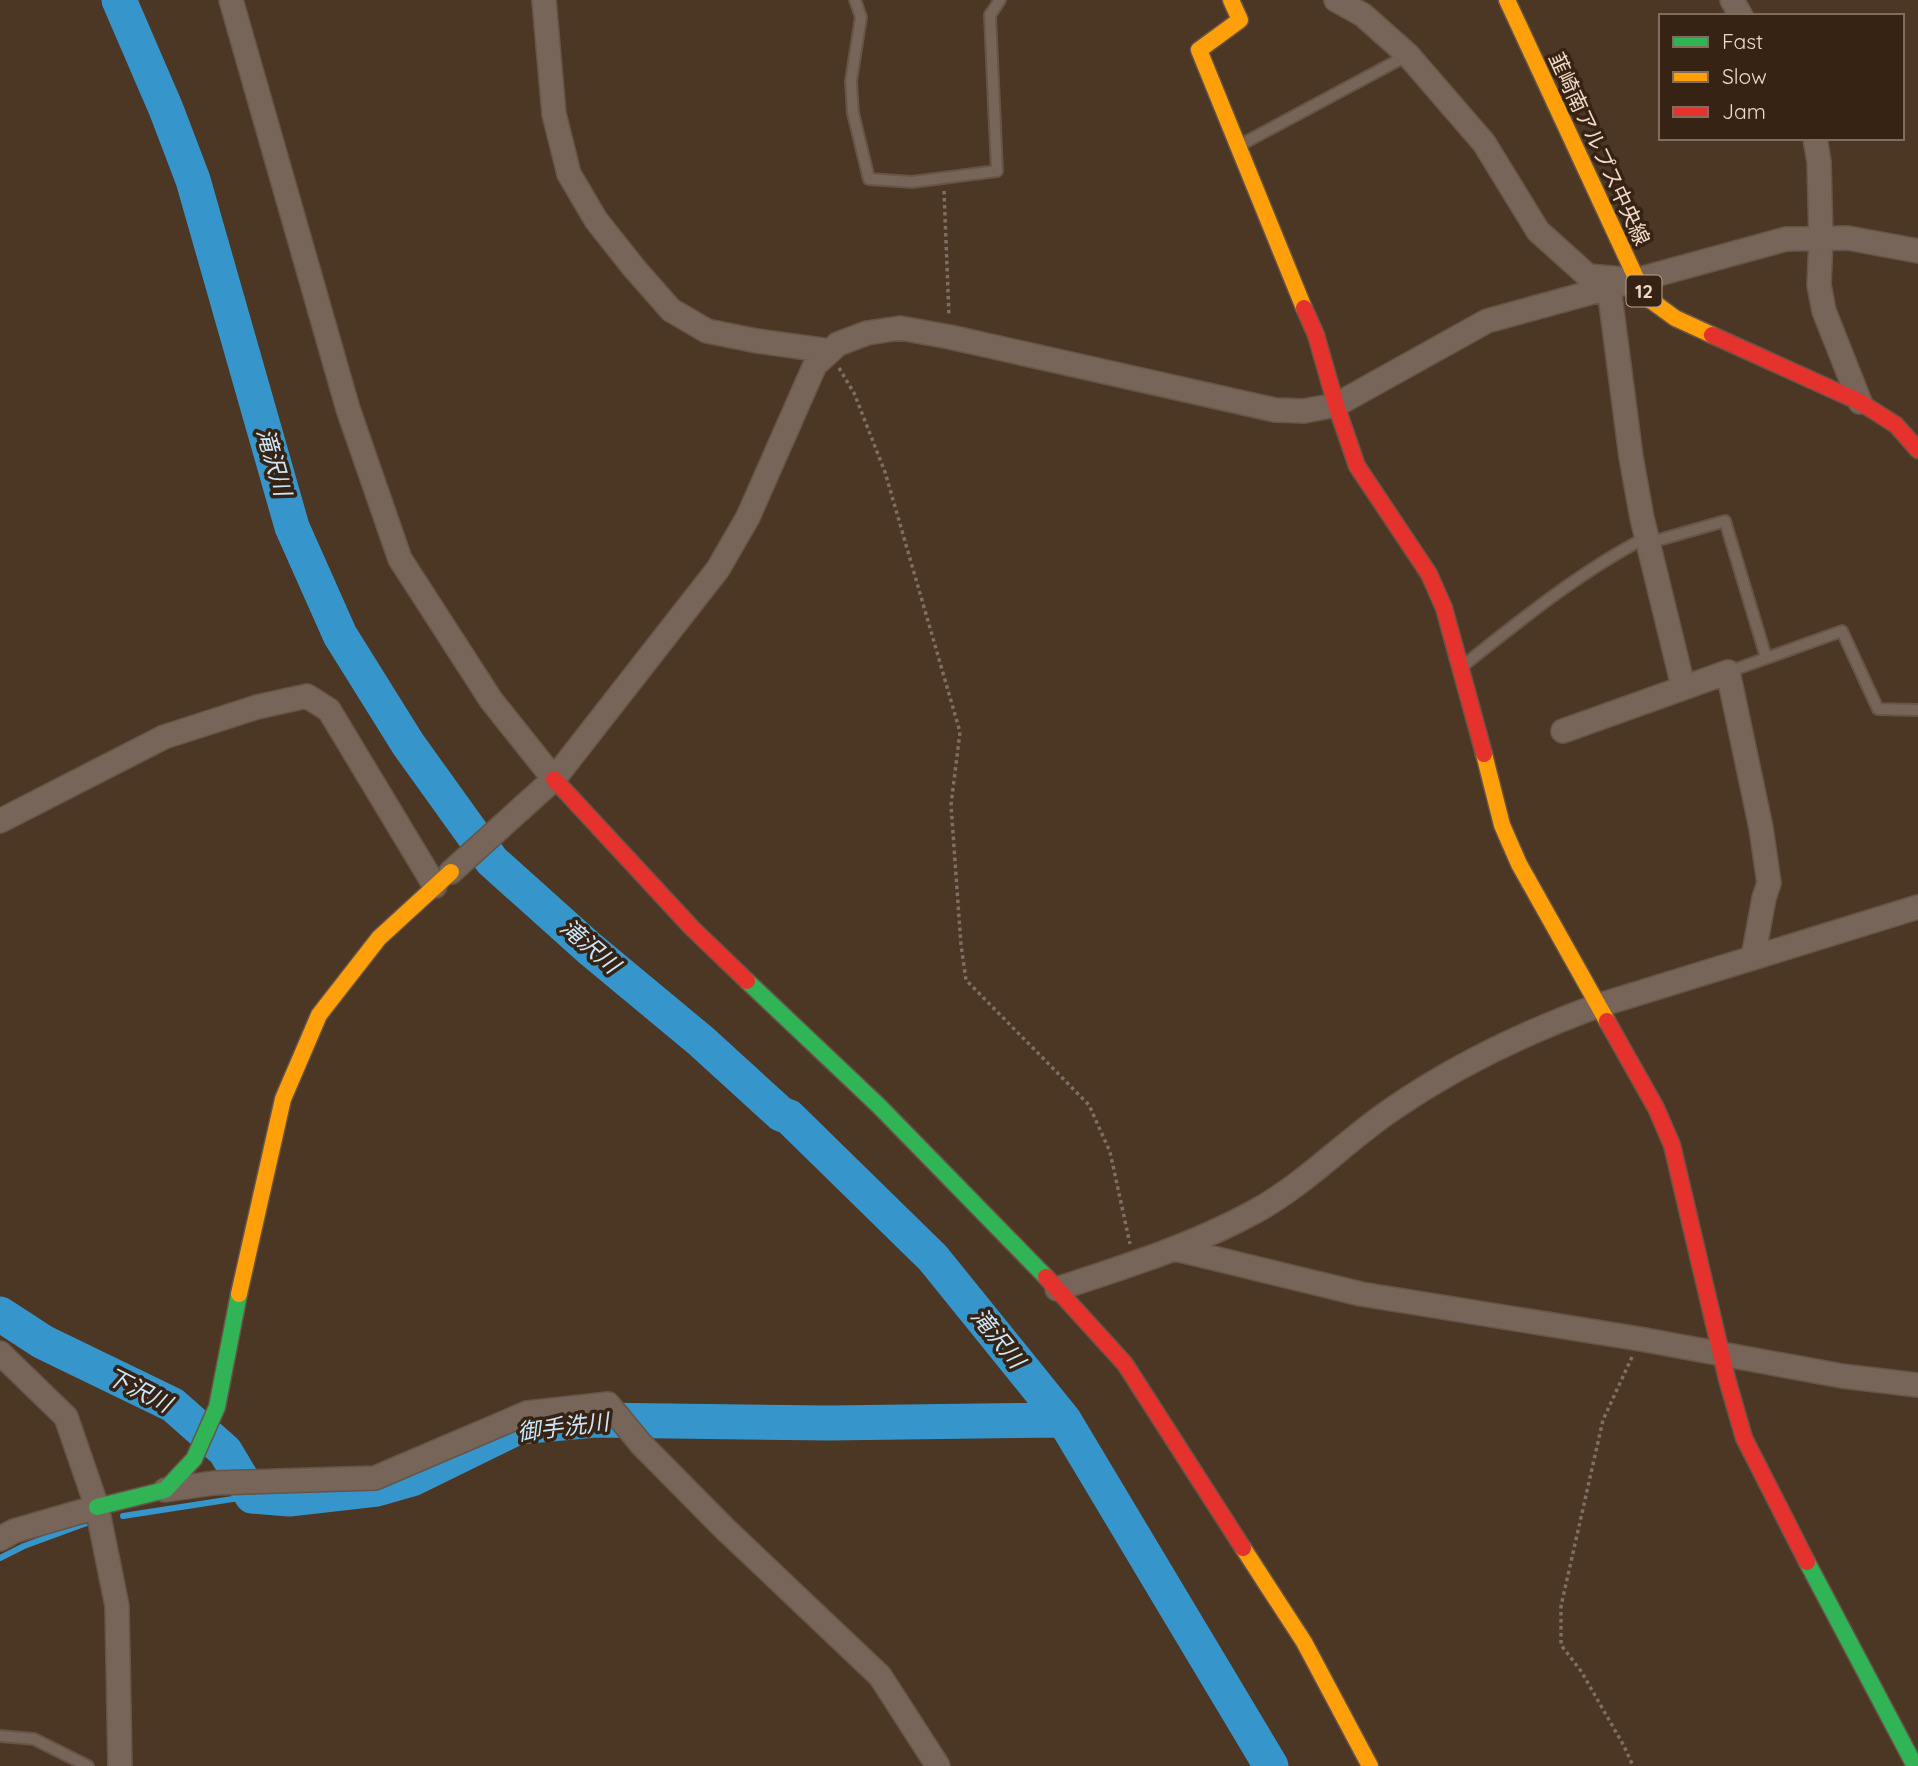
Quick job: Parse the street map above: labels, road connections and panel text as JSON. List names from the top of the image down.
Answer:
{
  "streets": {
    "street": ["韮崎南アルプス中央線", "12"]
  },
  "water": ["滝沢川", "下沢川", "御手洗川"],
  "legend": ["Fast", "Slow", "Jam"]
}
